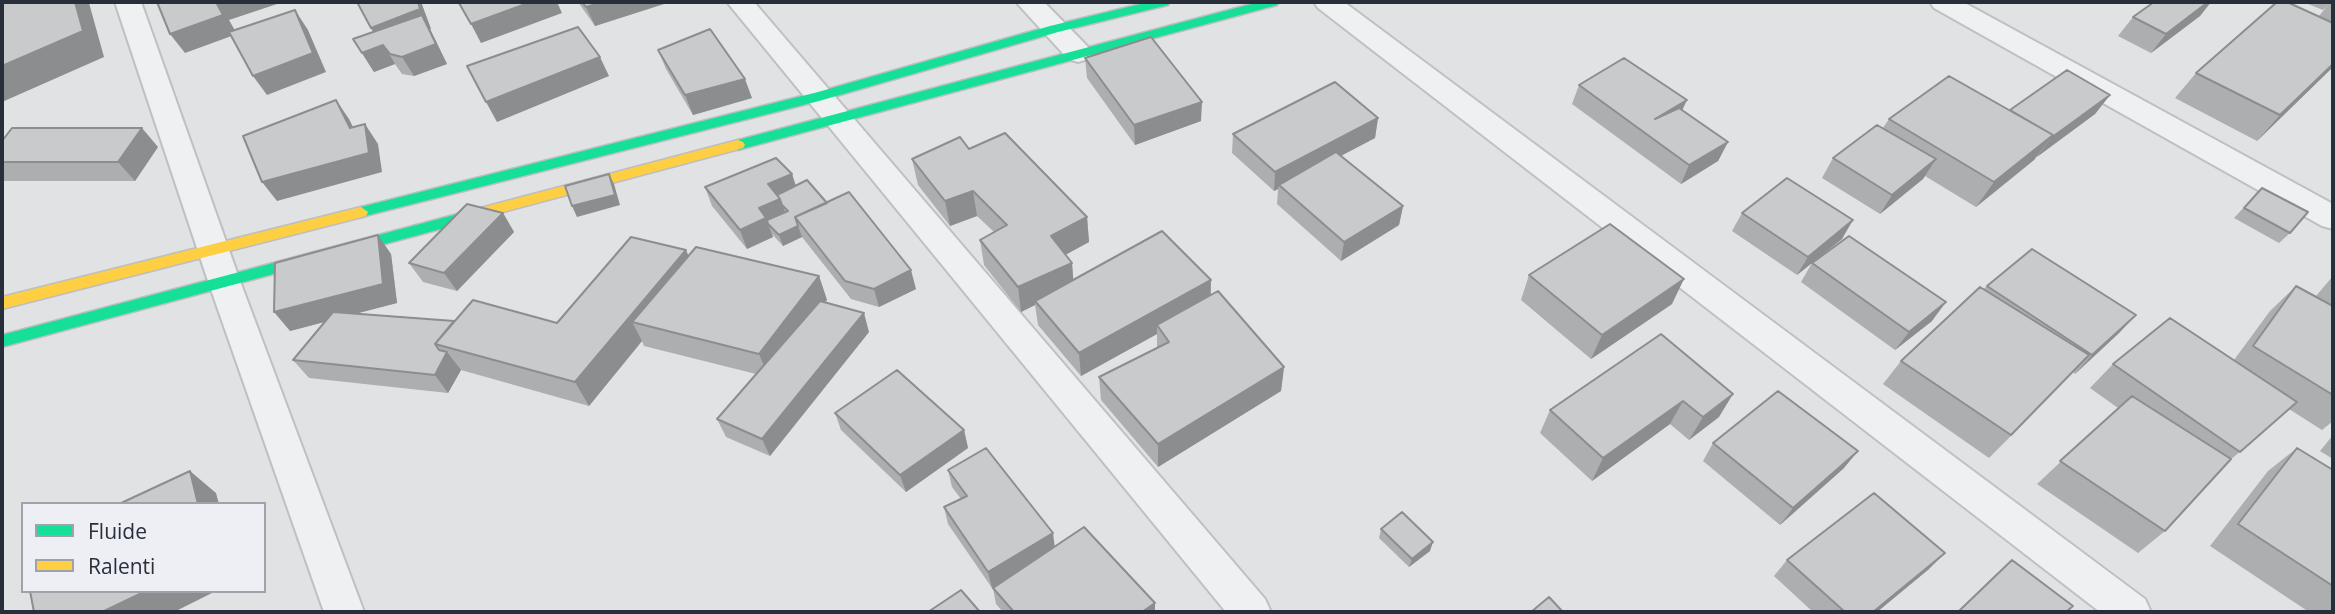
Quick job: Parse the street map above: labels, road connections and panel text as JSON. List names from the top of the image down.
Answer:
{
  "legend": ["Fluide", "Ralenti"]
}
